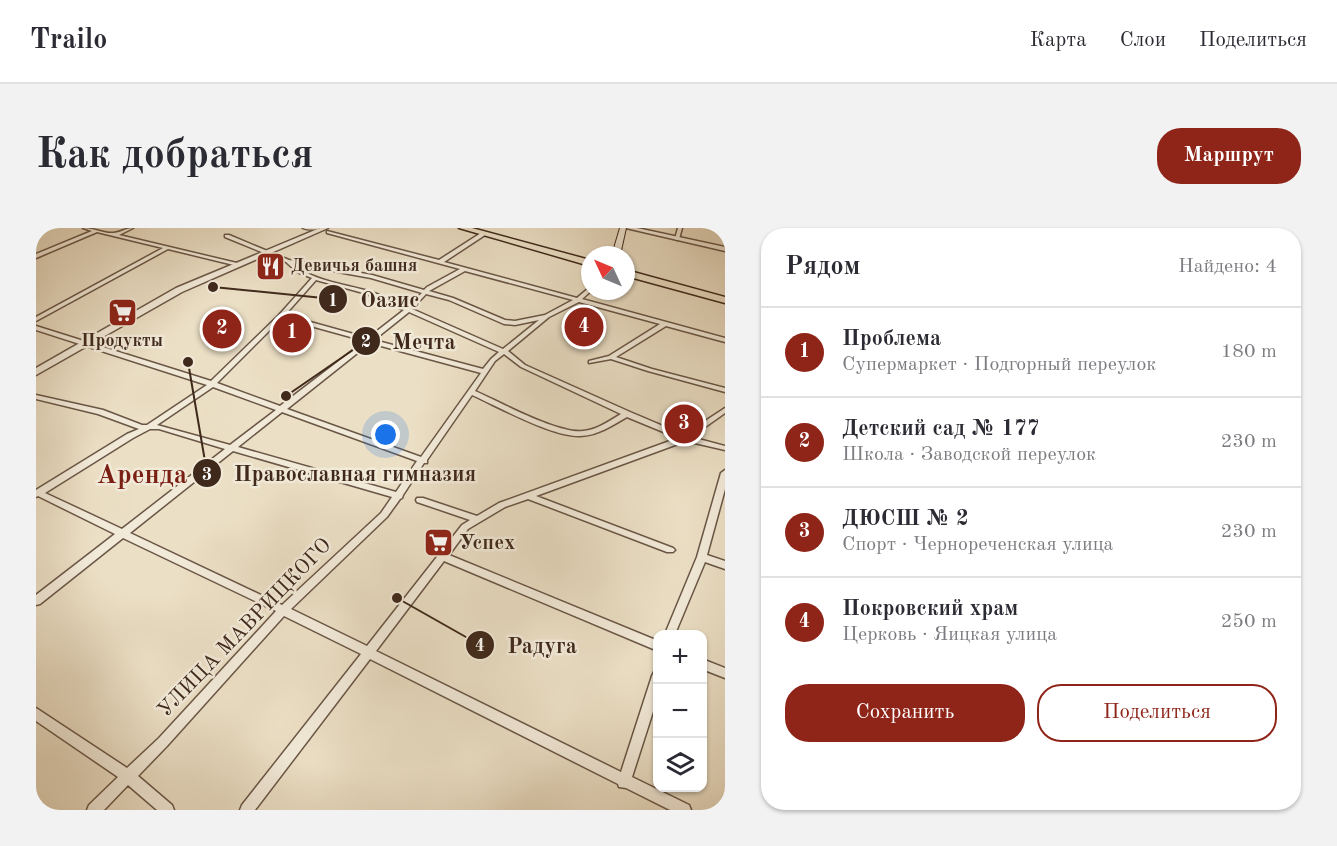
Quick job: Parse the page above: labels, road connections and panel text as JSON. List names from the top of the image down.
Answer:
{
  "streets": {
    "street": ["УЛИЦА МАВРИЦКОГО"]
  },
  "districts": ["Аренда"],
  "places": {
    "restaurant": ["Девичья башня"],
    "other": [
      "Оазис",
      "Православная гимназия",
      "Мечта",
      "Радуга"
    ],
    "supermarket": ["Продукты", "Успех"]
  },
  "north": "top left",
  "page": {
    "header": "Trailo",
    "nav": ["Карта", "Слои", "Поделиться"],
    "buttons": [
      "Маршрут",
      ["Сохранить", "Поделиться"]
    ],
    "title": "Как добраться",
    "heading": ["Рядом", "Найдено: 4"],
    "pins": [
      "4",
      "2",
      "1",
      "3"
    ],
    "list": [
      {
        "mark": "1",
        "name": "Проблема",
        "note": "Супермаркет · Подгорный переулок",
        "value": "180 m"
      },
      {
        "mark": "2",
        "name": "Детский сад № 177",
        "note": "Школа · Заводской переулок",
        "value": "230 m"
      },
      {
        "mark": "3",
        "name": "ДЮСШ № 2",
        "note": "Спорт · Чернореченская улица",
        "value": "230 m"
      },
      {
        "mark": "4",
        "name": "Покровский храм",
        "note": "Церковь · Яицкая улица",
        "value": "250 m"
      }
    ],
    "map_buttons": ["+", "−"]
  }
}
